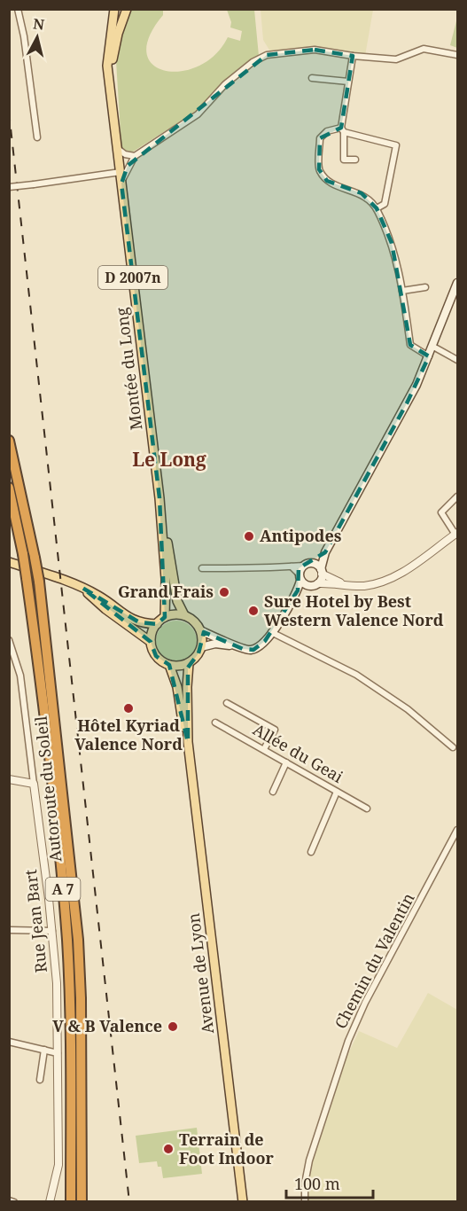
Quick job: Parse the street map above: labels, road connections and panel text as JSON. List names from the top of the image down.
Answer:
{
  "streets": {
    "highway": ["Autoroute du Soleil", "A 7"],
    "main road": ["D 2007n", "Montée du Long", "Avenue de Lyon"],
    "street": ["Allée du Geai", "Rue Jean Bart", "Chemin du Valentin"]
  },
  "crossings": [
    ["Montée du Long", "Avenue de Lyon"]
  ],
  "districts": ["Le Long"],
  "places": [
    "Antipodes",
    "Grand Frais",
    "Sure Hotel by Best Western Valence Nord",
    "Hôtel Kyriad Valence Nord",
    "V & B Valence",
    "Terrain de Foot Indoor"
  ],
  "scale_bar": "100 m",
  "north": "top"
}
